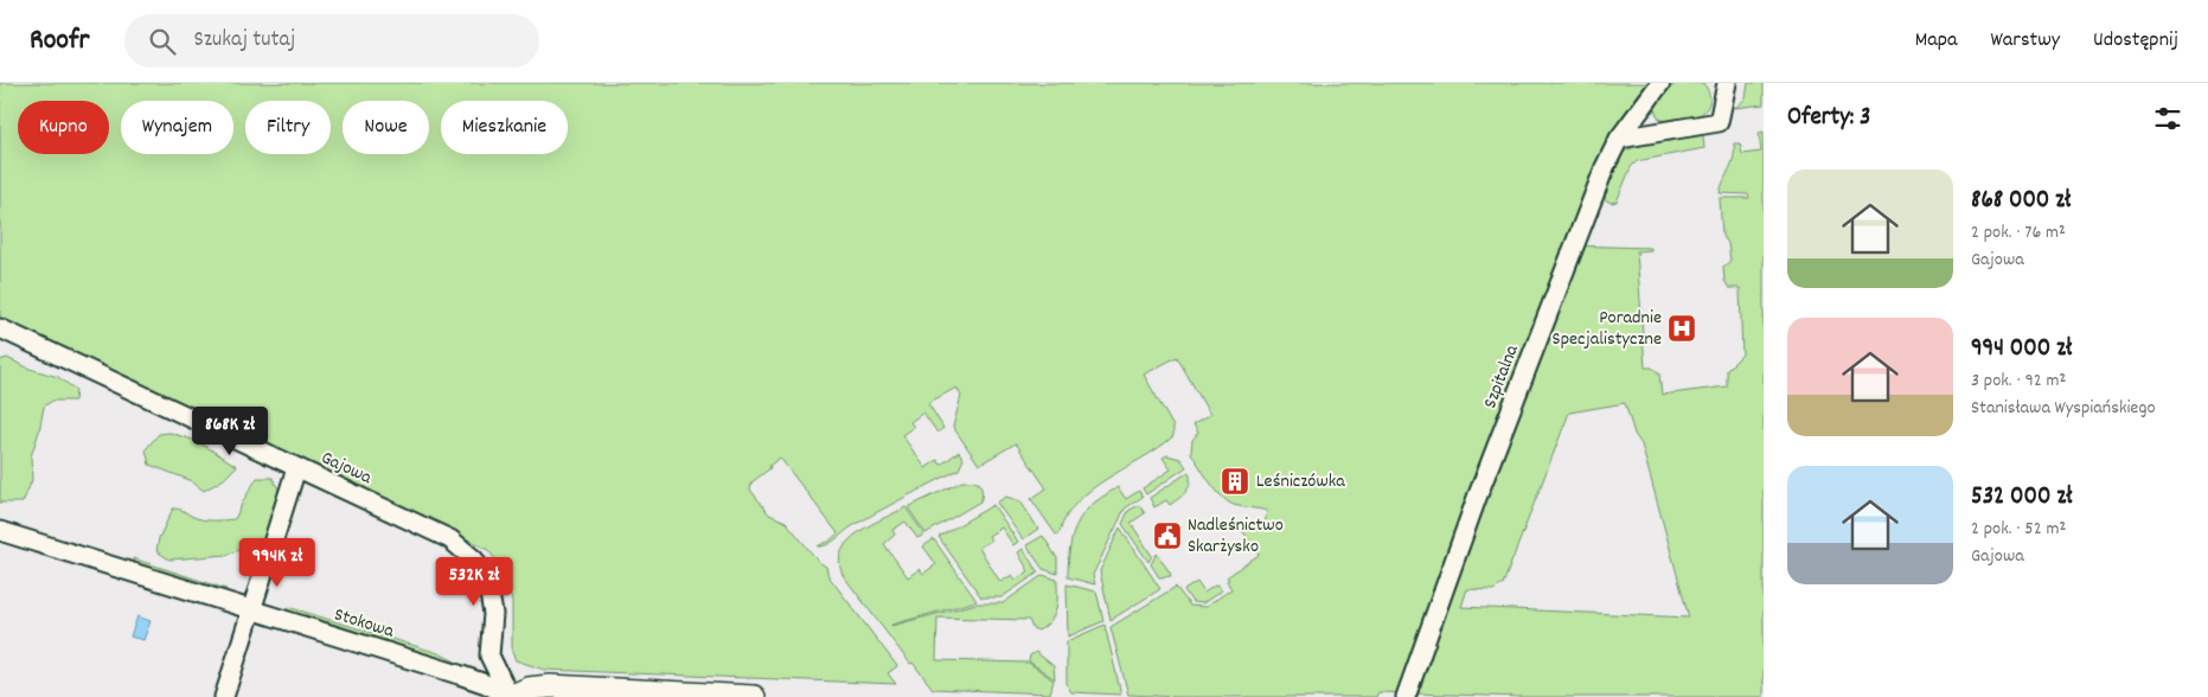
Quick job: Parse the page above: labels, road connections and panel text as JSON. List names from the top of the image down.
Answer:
{
  "streets": {
    "street": ["Szpitalna", "Gajowa", "Stokowa"]
  },
  "crossings": [
    ["Gajowa", "Stokowa"]
  ],
  "places": {
    "hospital": ["Poradnie Specjalistyczne"],
    "building": ["Leśniczówka"],
    "public building": ["Nadleśnictwo Skarżysko"]
  },
  "page": {
    "header": "Roofr",
    "search": "Szukaj tutaj",
    "nav": ["Mapa", "Warstwy", "Udostępnij"],
    "heading": "Oferty: 3",
    "chip": [
      "Kupno",
      "Wynajem",
      "Filtry",
      "Nowe",
      "Mieszkanie"
    ],
    "list": [
      {
        "name": "868 000 zł",
        "note": "2 pok. · 76 m² · Gajowa"
      },
      {
        "name": "994 000 zł",
        "note": "3 pok. · 92 m² · Stanisława Wyspiańskiego"
      },
      {
        "name": "532 000 zł",
        "note": "2 pok. · 52 m² · Gajowa"
      }
    ],
    "price": ["868K zł", "994K zł", "532K zł"]
  }
}
